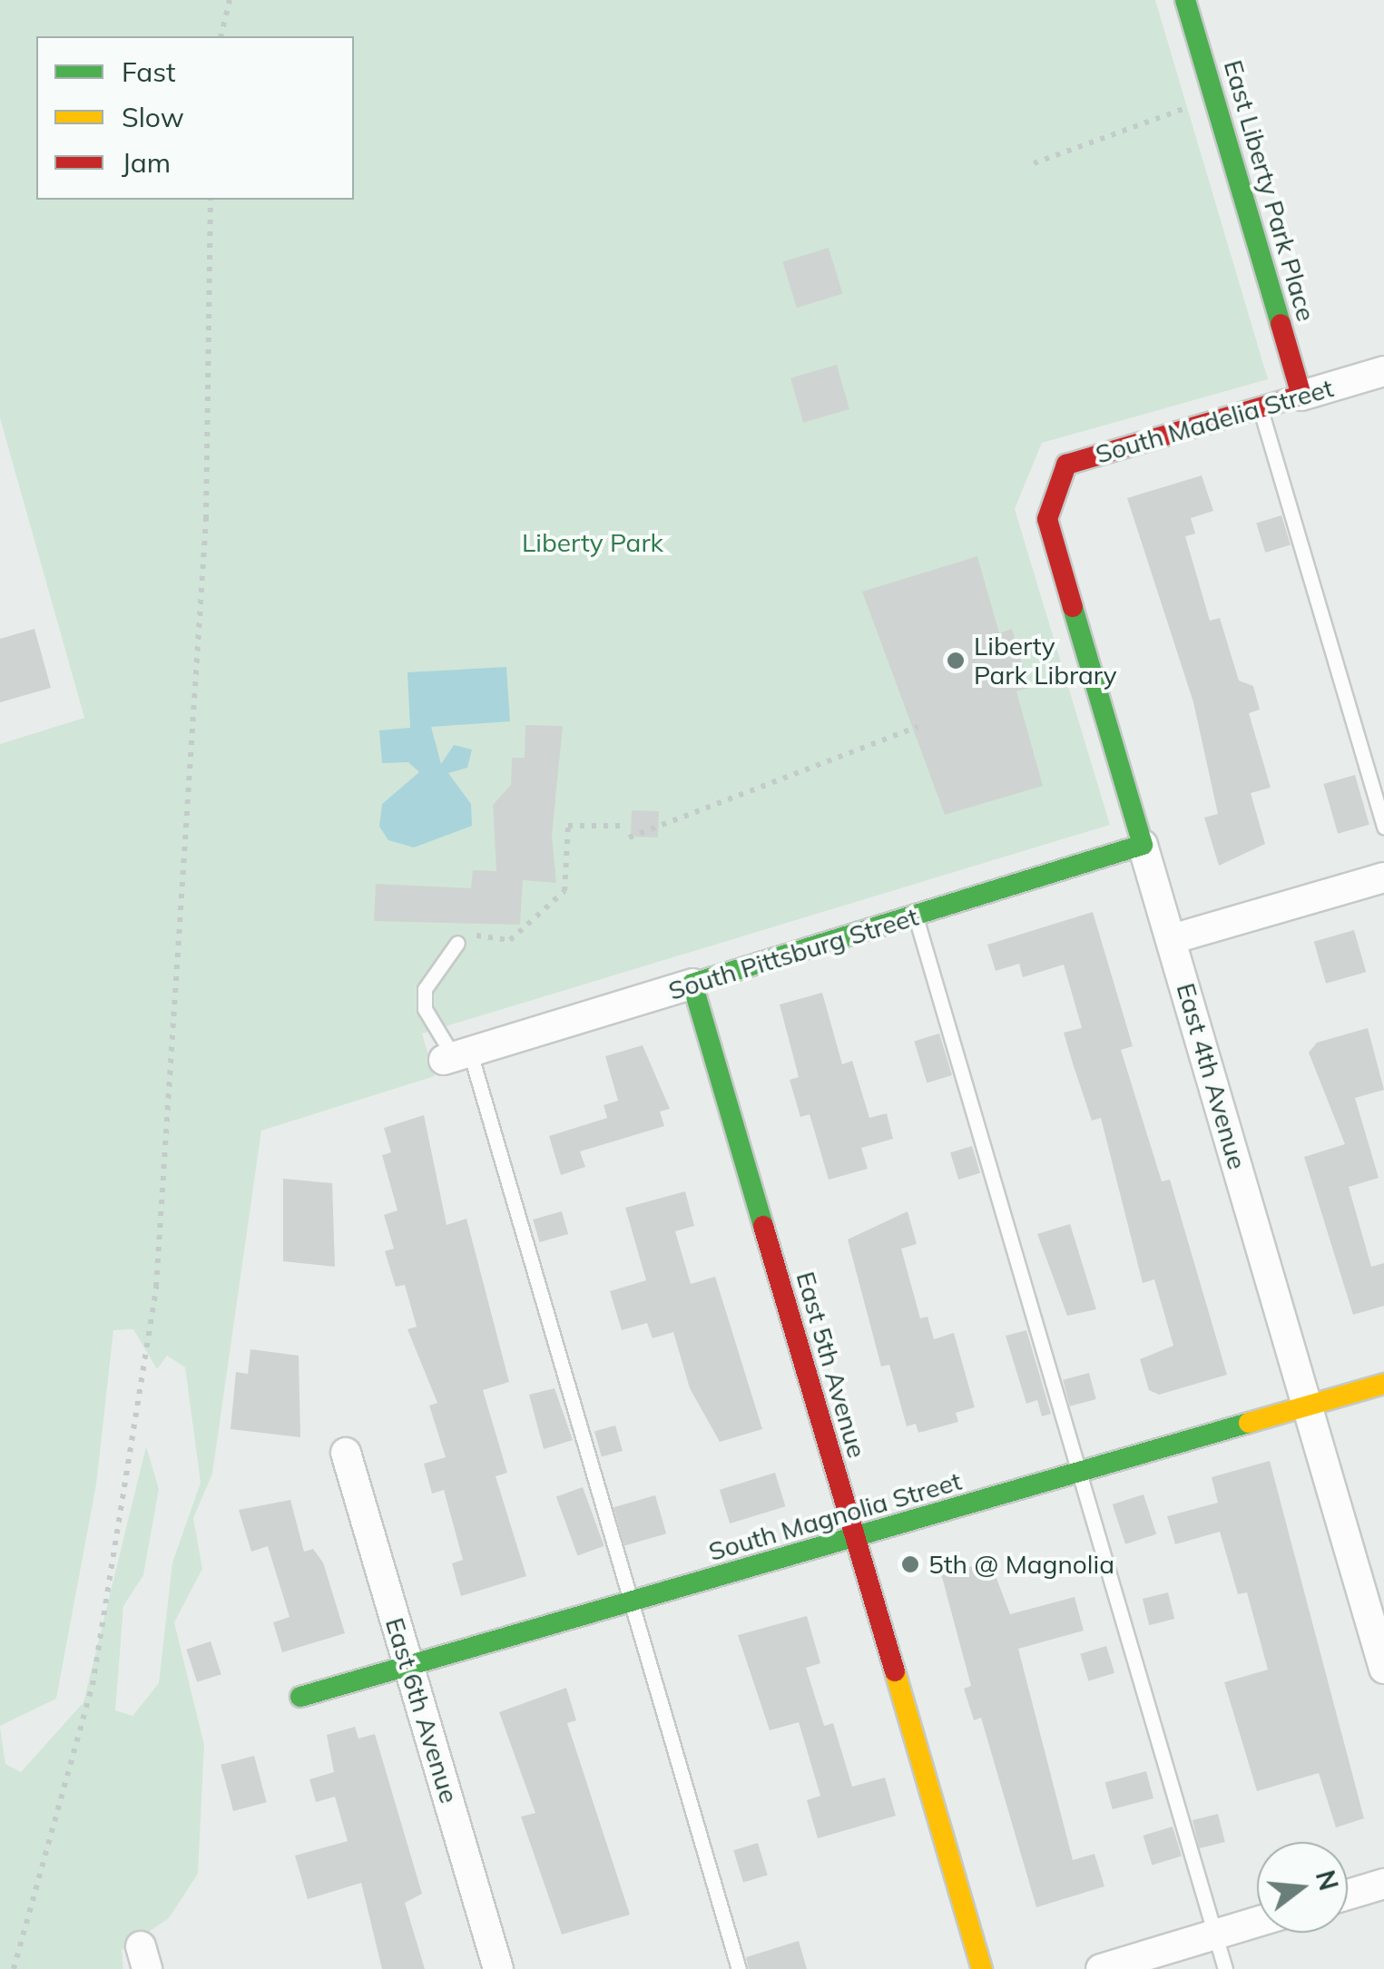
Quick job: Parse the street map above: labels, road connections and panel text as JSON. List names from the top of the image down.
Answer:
{
  "streets": {
    "street": [
      "East Liberty Park Place",
      "South Madelia Street",
      "South Pittsburg Street",
      "East 4th Avenue",
      "East 5th Avenue",
      "South Magnolia Street",
      "East 6th Avenue"
    ]
  },
  "crossings": [
    ["East Liberty Park Place", "South Madelia Street"],
    ["South Madelia Street", "East 4th Avenue"],
    ["South Pittsburg Street", "East 4th Avenue"],
    ["South Pittsburg Street", "East 5th Avenue"],
    ["East 4th Avenue", "South Magnolia Street"],
    ["East 5th Avenue", "South Magnolia Street"],
    ["South Magnolia Street", "East 6th Avenue"]
  ],
  "parks": ["Liberty Park"],
  "places": ["Liberty Park Library", "5th @ Magnolia"],
  "legend": ["Fast", "Slow", "Jam"],
  "north": "right"
}
